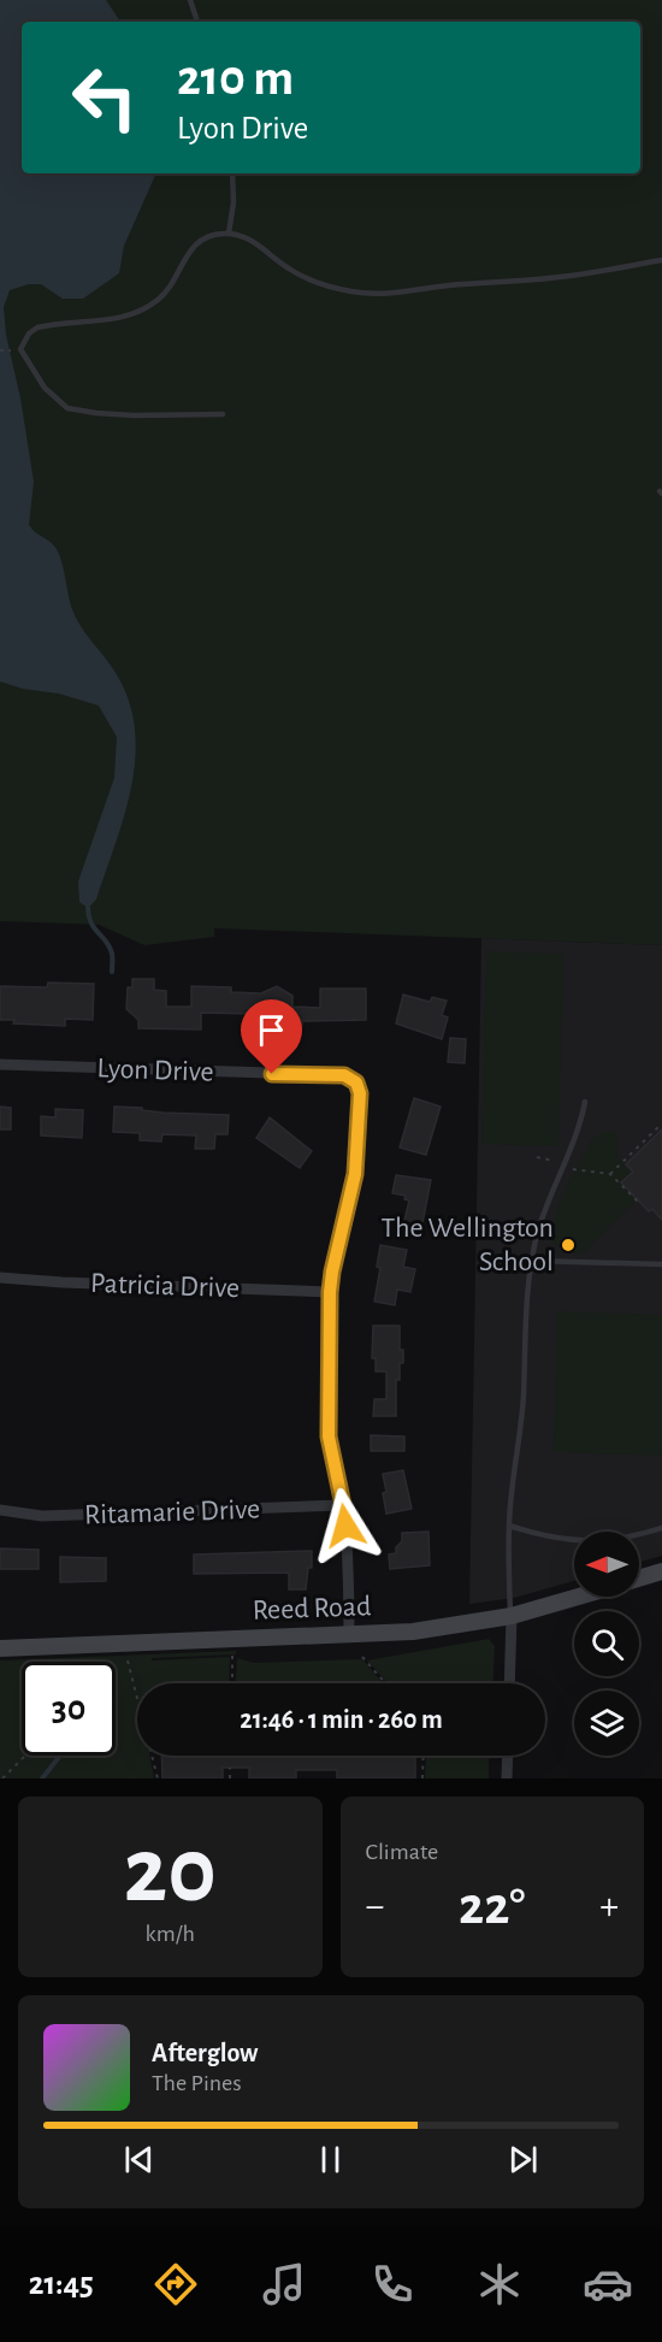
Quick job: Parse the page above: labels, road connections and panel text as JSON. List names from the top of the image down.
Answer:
{
  "streets": {
    "main road": ["Reed Road"],
    "street": ["Lyon Drive", "Patricia Drive", "Ritamarie Drive"]
  },
  "crossings": [
    ["Lyon Drive", "Patricia Drive"]
  ],
  "places": ["The Wellington School"],
  "north": "left",
  "page": {
    "turn": ["210 m", "Lyon Drive"],
    "limit": "30",
    "trip": "21:46 · 1 min · 260 m",
    "tile": [
      ["20", "km/h"],
      "Climate"
    ],
    "heat": ["−", "22°", "+"],
    "song": ["Afterglow", "The Pines"],
    "tabs": "21:45"
  }
}
